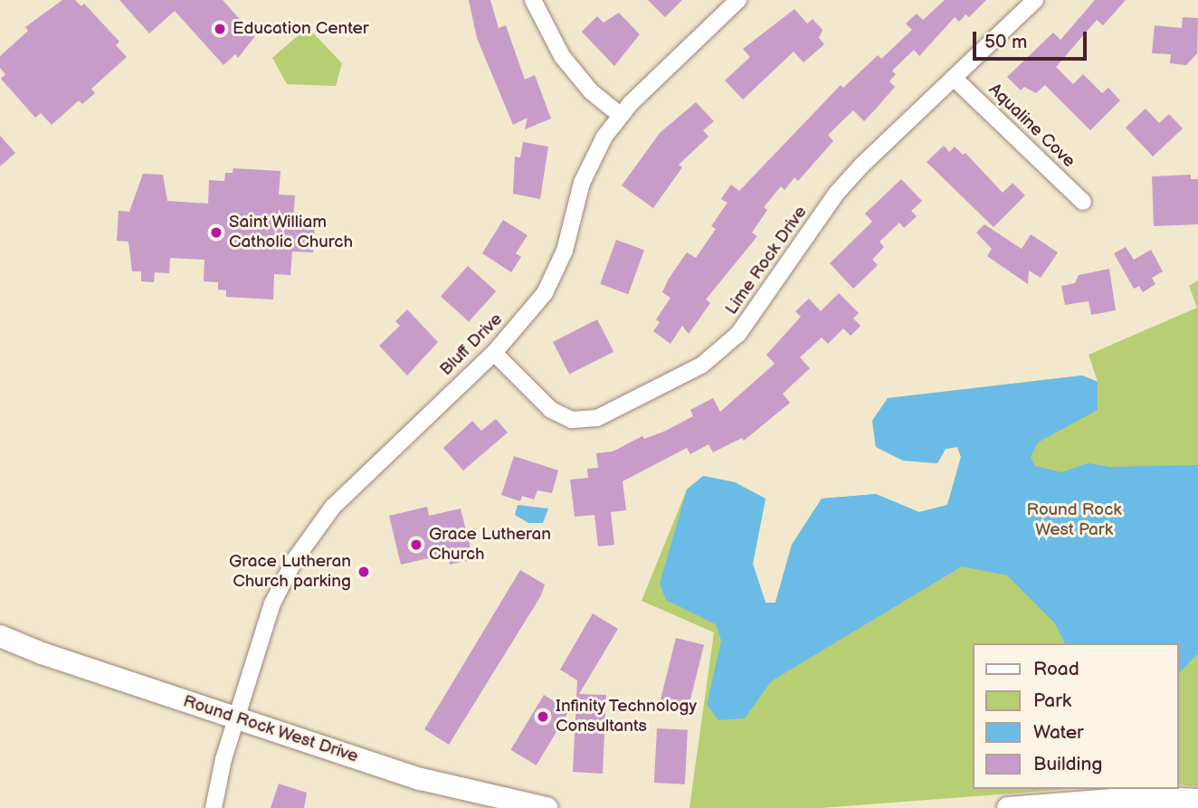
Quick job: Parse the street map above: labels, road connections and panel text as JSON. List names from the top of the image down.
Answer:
{
  "streets": {
    "street": [
      "Aqualine Cove",
      "Lime Rock Drive",
      "Bluff Drive",
      "Round Rock West Drive"
    ]
  },
  "crossings": [
    ["Aqualine Cove", "Lime Rock Drive"],
    ["Lime Rock Drive", "Bluff Drive"],
    ["Bluff Drive", "Round Rock West Drive"]
  ],
  "parks": ["Round Rock West Park"],
  "places": [
    "Education Center",
    "Saint William Catholic Church",
    "Grace Lutheran Church",
    "Grace Lutheran Church parking",
    "Infinity Technology Consultants"
  ],
  "legend": [
    "Road",
    "Park",
    "Water",
    "Building"
  ],
  "scale_bar": "50 m"
}
